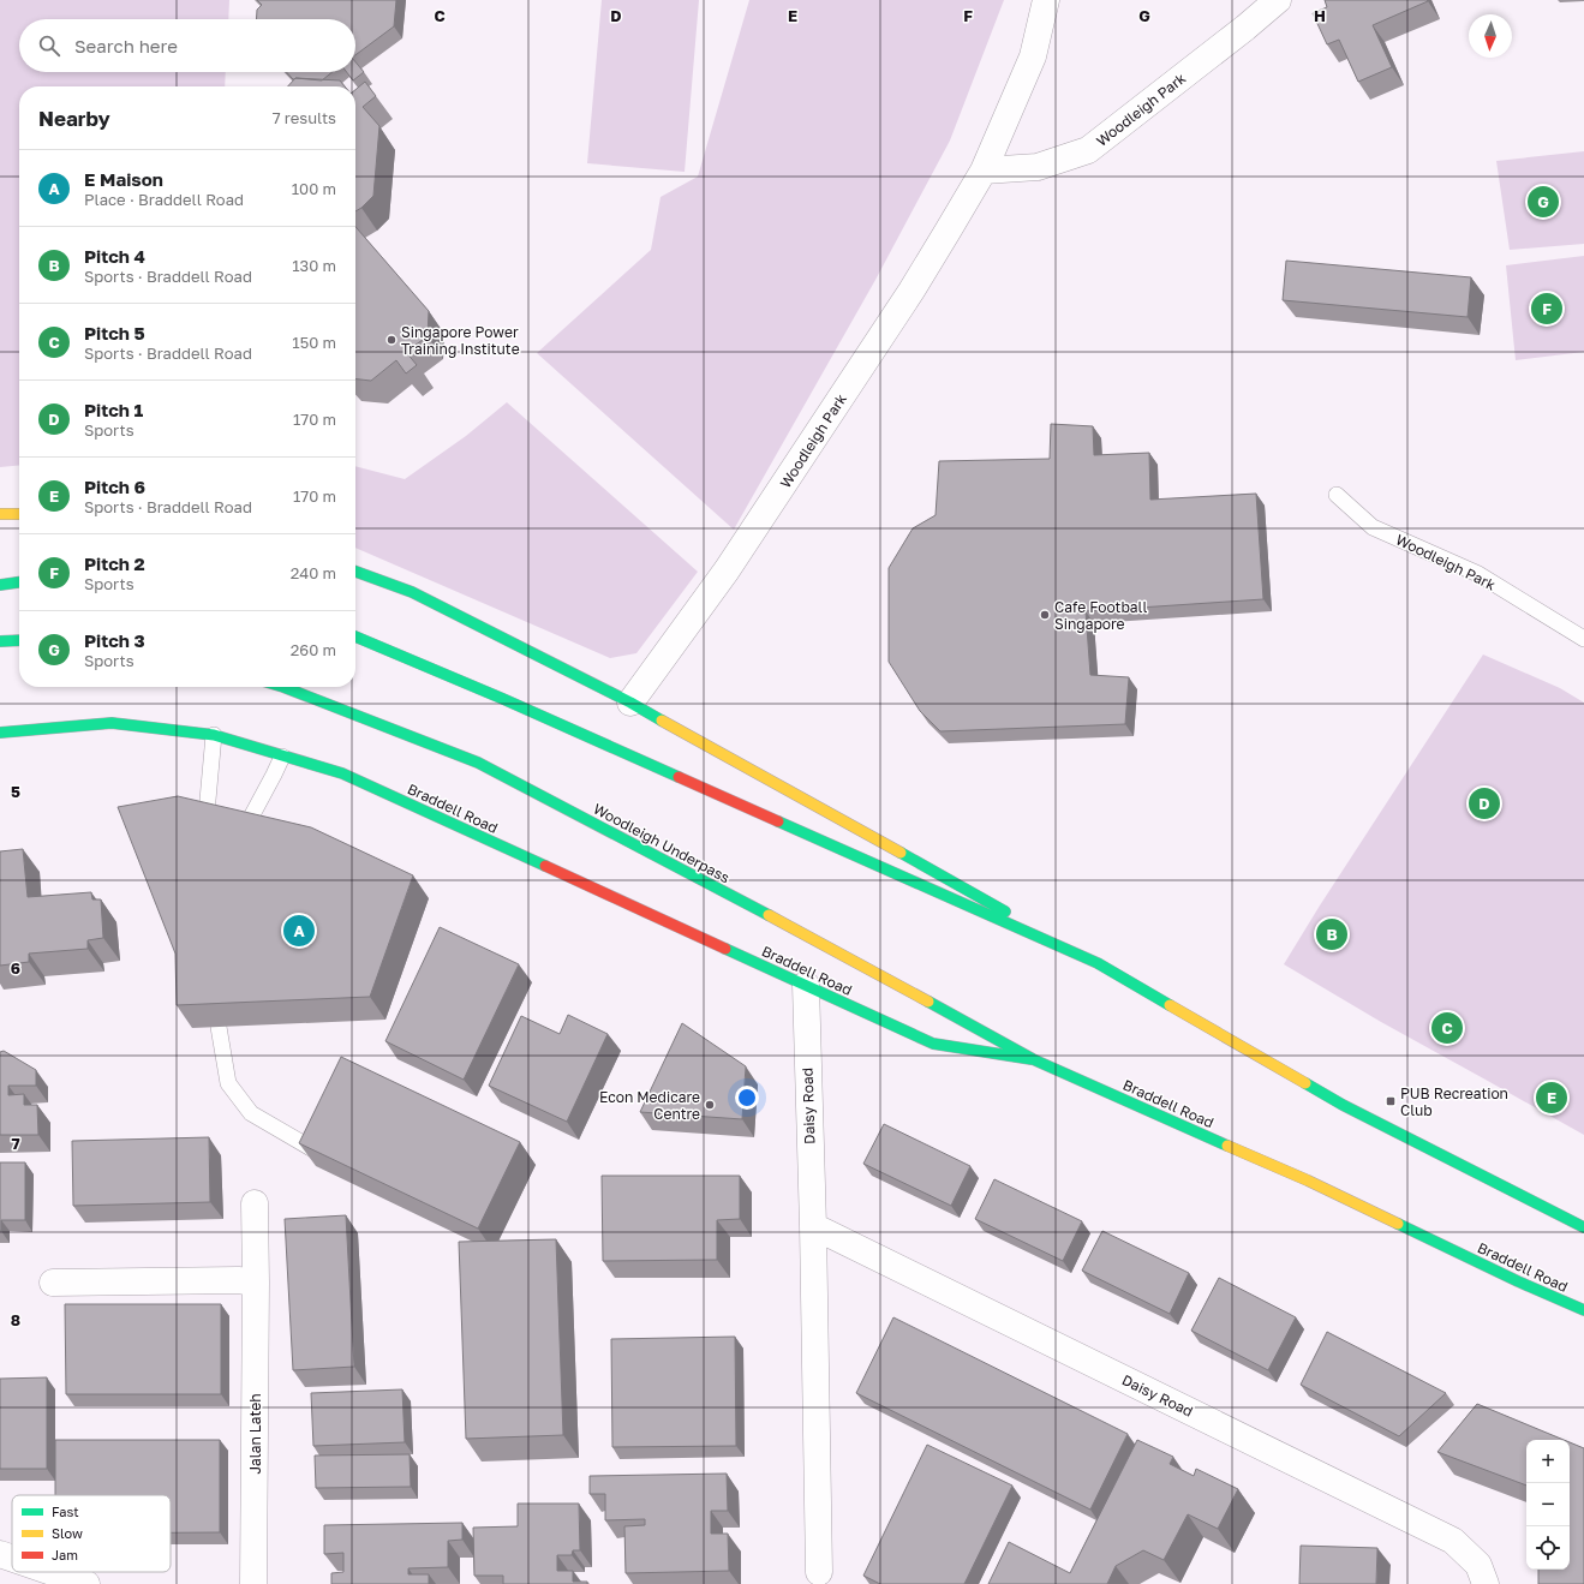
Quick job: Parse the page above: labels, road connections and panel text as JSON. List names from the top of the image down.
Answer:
{
  "streets": {
    "main road": ["Braddell Road", "Woodleigh Underpass"],
    "street": ["Woodleigh Park", "Daisy Road", "Jalan Lateh"]
  },
  "crossings": [
    ["Braddell Road", "Woodleigh Underpass"],
    ["Braddell Road", "Daisy Road"]
  ],
  "places": {
    "other": ["Singapore Power Training Institute", "Cafe Football Singapore", "Econ Medicare Centre"],
    "transit": ["PUB Recreation Club"]
  },
  "legend": ["Fast", "Slow", "Jam"],
  "north": "bottom",
  "page": {
    "search": "Search here",
    "heading": ["Nearby", "7 results"],
    "list": [
      {
        "mark": "A",
        "name": "E Maison",
        "note": "Place · Braddell Road",
        "value": "100 m"
      },
      {
        "mark": "B",
        "name": "Pitch 4",
        "note": "Sports · Braddell Road",
        "value": "130 m"
      },
      {
        "mark": "C",
        "name": "Pitch 5",
        "note": "Sports · Braddell Road",
        "value": "150 m"
      },
      {
        "mark": "D",
        "name": "Pitch 1",
        "note": "Sports",
        "value": "170 m"
      },
      {
        "mark": "E",
        "name": "Pitch 6",
        "note": "Sports · Braddell Road",
        "value": "170 m"
      },
      {
        "mark": "F",
        "name": "Pitch 2",
        "note": "Sports",
        "value": "240 m"
      },
      {
        "mark": "G",
        "name": "Pitch 3",
        "note": "Sports",
        "value": "260 m"
      }
    ],
    "pins": [
      "G",
      "F",
      "D",
      "A",
      "B",
      "C",
      "E"
    ],
    "map_buttons": ["+", "−"]
  },
  "grid": {
    "columns": [
      "C",
      "D",
      "E",
      "F",
      "G",
      "H"
    ],
    "rows": [
      "5",
      "6",
      "7",
      "8"
    ]
  }
}
